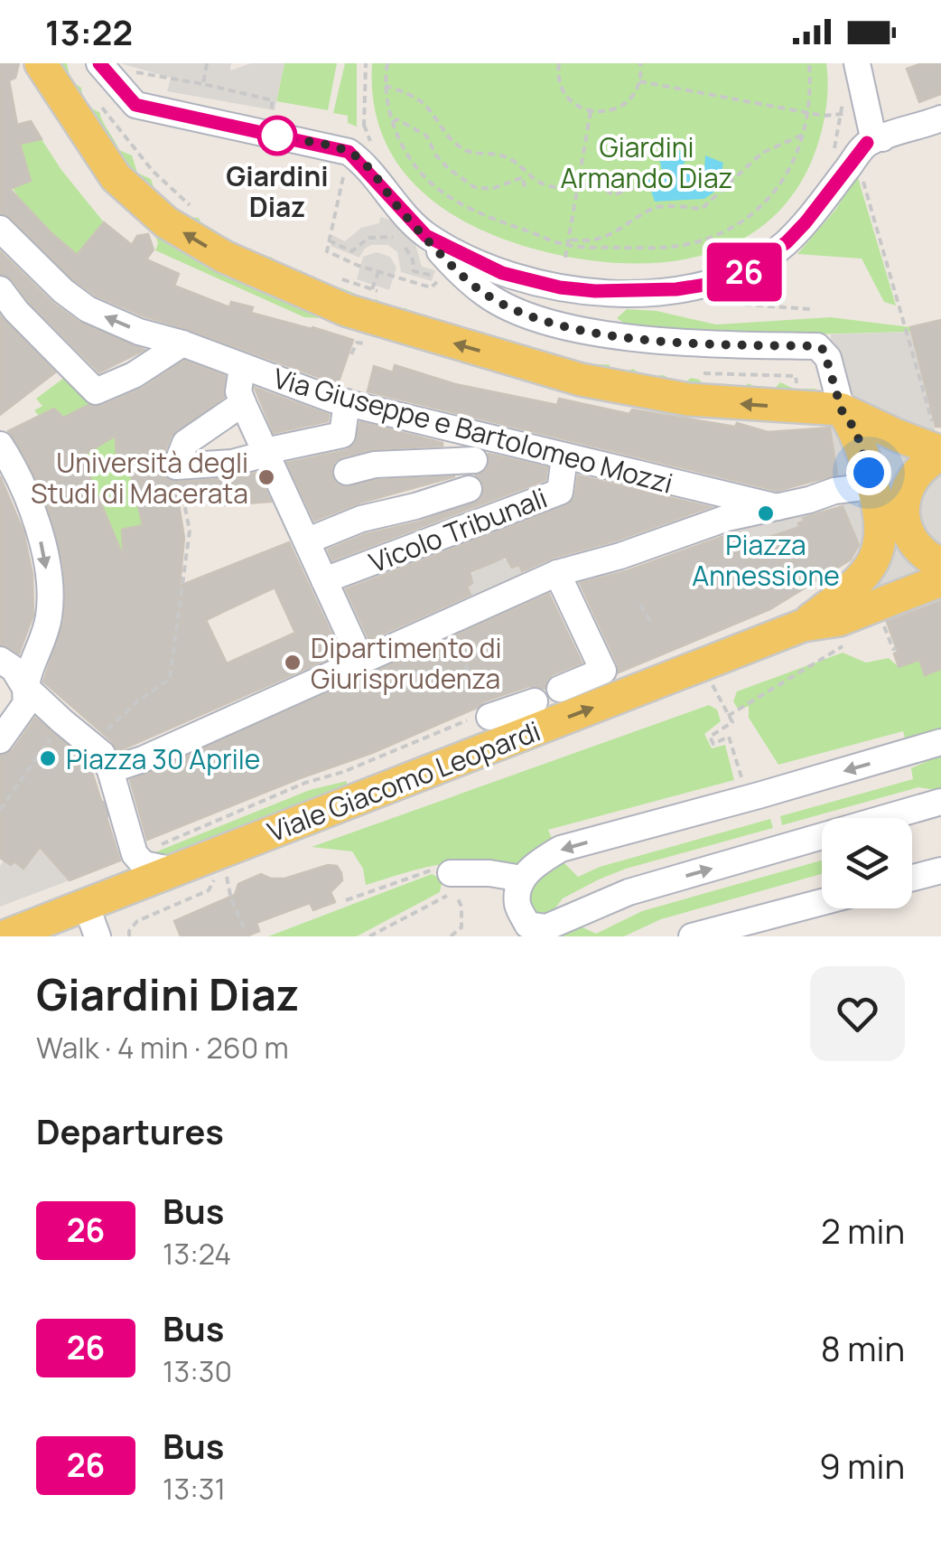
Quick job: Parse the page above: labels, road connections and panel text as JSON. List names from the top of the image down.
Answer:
{
  "streets": {
    "main road": ["Viale Giacomo Leopardi"],
    "street": ["Via Giuseppe e Bartolomeo Mozzi", "Vicolo Tribunali"]
  },
  "crossings": [
    ["Via Giuseppe e Bartolomeo Mozzi", "Vicolo Tribunali"]
  ],
  "one_way": ["Viale Giacomo Leopardi"],
  "parks": ["Giardini Armando Diaz"],
  "places": [
    "Giardini Diaz",
    "Università degli Studi di Macerata",
    "Piazza Annessione",
    "Dipartimento di Giurisprudenza",
    "Piazza 30 Aprile"
  ],
  "lines": ["bus line 26"],
  "page": {
    "status": "13:22",
    "on_map": "26",
    "heading": [
      ["Giardini Diaz", "Walk · 4 min · 260 m"],
      "Departures"
    ],
    "list": [
      {
        "mark": "26",
        "name": "Bus",
        "note": "13:24",
        "value": "2 min"
      },
      {
        "mark": "26",
        "name": "Bus",
        "note": "13:30",
        "value": "8 min"
      },
      {
        "mark": "26",
        "name": "Bus",
        "note": "13:31",
        "value": "9 min"
      }
    ]
  }
}
